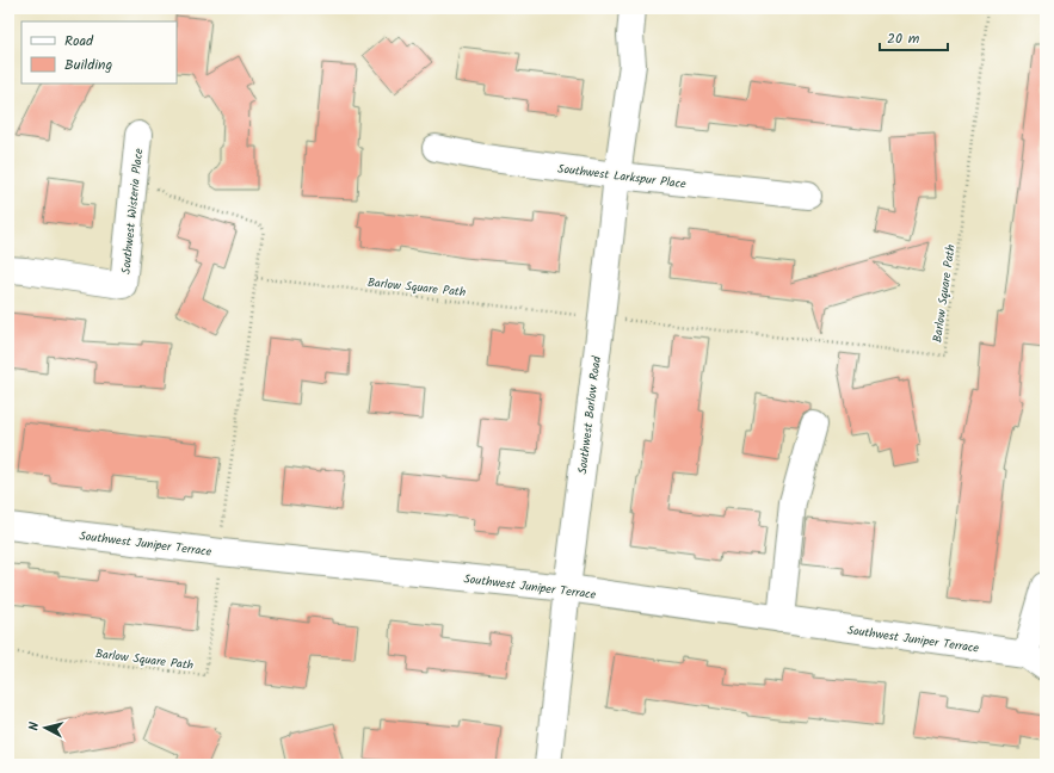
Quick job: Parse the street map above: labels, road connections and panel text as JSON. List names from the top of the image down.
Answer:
{
  "streets": {
    "street": [
      "Southwest Larkspur Place",
      "Southwest Wisteria Place",
      "Southwest Barlow Road",
      "Southwest Juniper Terrace"
    ],
    "path": ["Barlow Square Path"]
  },
  "crossings": [
    ["Southwest Larkspur Place", "Southwest Barlow Road"],
    ["Southwest Barlow Road", "Southwest Juniper Terrace"]
  ],
  "legend": ["Road", "Building"],
  "scale_bar": "20 m",
  "north": "left"
}
